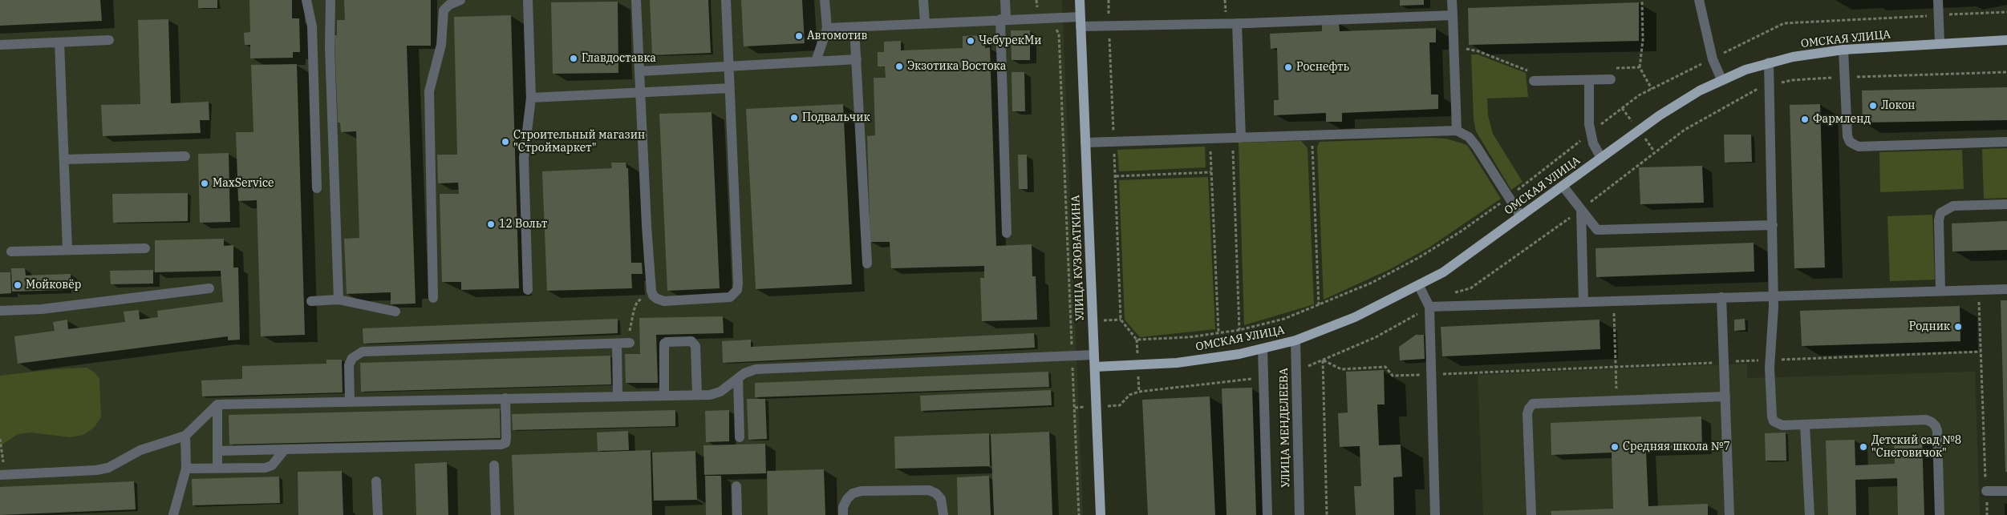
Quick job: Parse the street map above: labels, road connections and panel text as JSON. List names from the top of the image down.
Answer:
{
  "streets": {
    "main road": ["ОМСКАЯ УЛИЦА", "УЛИЦА КУЗОВАТКИНА"],
    "street": ["УЛИЦА МЕНДЕЛЕЕВА"]
  },
  "crossings": [
    ["ОМСКАЯ УЛИЦА", "УЛИЦА КУЗОВАТКИНА"],
    ["ОМСКАЯ УЛИЦА", "УЛИЦА МЕНДЕЛЕЕВА"]
  ],
  "places": [
    "Автомотив",
    "ЧебурекМи",
    "Главдоставка",
    "Экзотика Востока",
    "Роснефть",
    "Локон",
    "Подвальчик",
    "Фармленд",
    "Строительный магазин \"Строймаркет\"",
    "MaxService",
    "12 Вольт",
    "Мойковёр",
    "Родник",
    "Средняя школа №7",
    "Детский сад №8 \"Снеговичок\""
  ]
}
